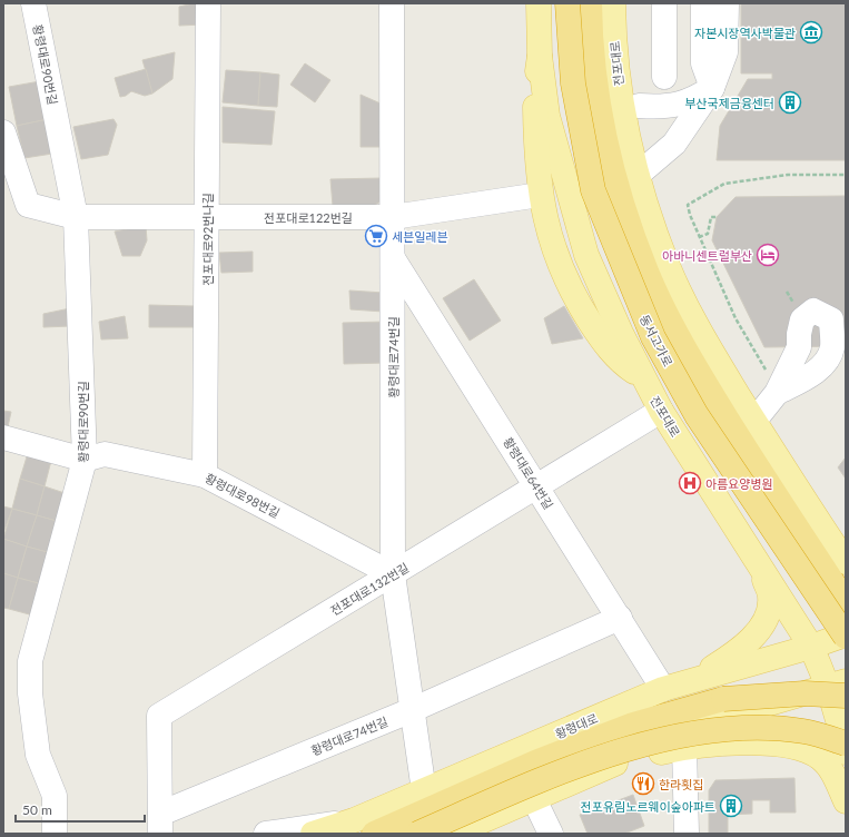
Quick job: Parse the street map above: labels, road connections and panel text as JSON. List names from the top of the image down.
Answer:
{
  "streets": {
    "highway": ["동서고가로"],
    "main road": ["전포대로", "황령대로"],
    "street": [
      "황령대로90번길",
      "전포대로122번길",
      "전포대로92번나길",
      "황령대로74번길",
      "황령대로64번길",
      "황령대로98번길",
      "전포대로132번길"
    ]
  },
  "crossings": [
    ["전포대로", "전포대로132번길"],
    ["전포대로", "황령대로"],
    ["황령대로90번길", "전포대로122번길"],
    ["황령대로90번길", "황령대로98번길"],
    ["전포대로122번길", "전포대로92번나길"],
    ["전포대로122번길", "황령대로74번길"],
    ["전포대로92번나길", "황령대로98번길"],
    ["동서고가로", "황령대로"],
    ["황령대로74번길", "황령대로64번길"],
    ["황령대로74번길", "황령대로98번길"],
    ["황령대로74번길", "전포대로132번길"],
    ["황령대로74번길", "황령대로"],
    ["황령대로64번길", "전포대로132번길"],
    ["황령대로64번길", "황령대로"],
    ["황령대로98번길", "전포대로132번길"]
  ],
  "places": {
    "museum": ["자본시장역사박물관"],
    "building": ["부산국제금융센터", "전포유림노르웨이숲아파트"],
    "supermarket": ["세븐일레븐"],
    "hotel": ["아바니센트럴부산"],
    "hospital": ["아름요양병원"],
    "restaurant": ["한라횟집"]
  },
  "scale_bar": "50 m"
}
